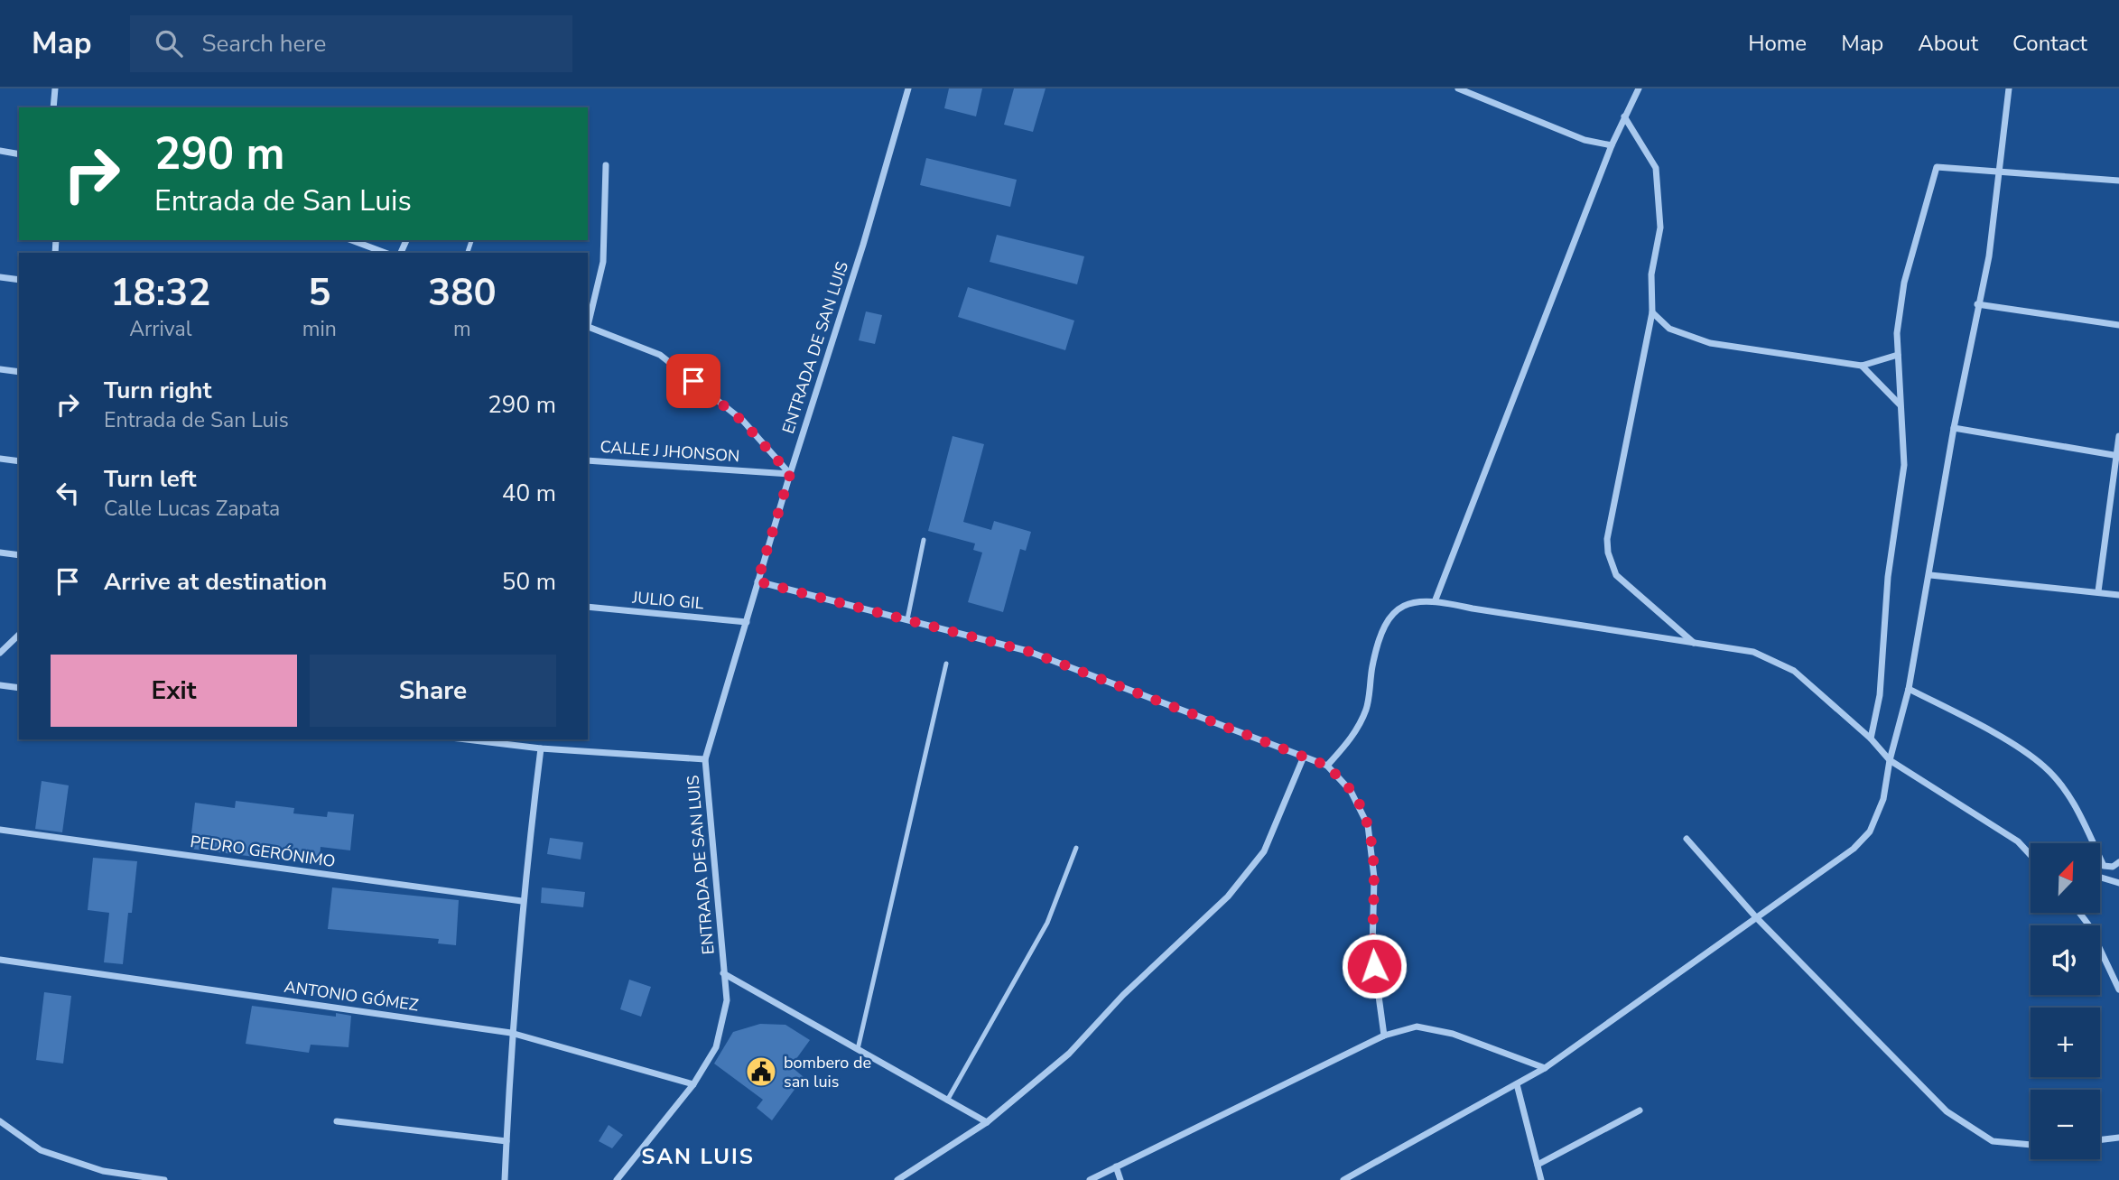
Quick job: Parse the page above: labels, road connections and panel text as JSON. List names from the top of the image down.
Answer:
{
  "streets": {
    "street": [
      "ENTRADA DE SAN LUIS",
      "CALLE J JHONSON",
      "JULIO GIL",
      "PEDRO GERÓNIMO",
      "ANTONIO GÓMEZ"
    ]
  },
  "crossings": [
    ["ENTRADA DE SAN LUIS", "CALLE J JHONSON"],
    ["ENTRADA DE SAN LUIS", "JULIO GIL"],
    ["ENTRADA DE SAN LUIS", "ANTONIO GÓMEZ"]
  ],
  "districts": ["SAN LUIS"],
  "places": {
    "public building": ["bombero de san luis"]
  },
  "north": "top right",
  "page": {
    "header": "Map",
    "search": "Search here",
    "nav": [
      "Home",
      "Map",
      "About",
      "Contact"
    ],
    "turn": ["290 m", "Entrada de San Luis"],
    "eta": [
      "18:32",
      "Arrival",
      "5",
      "min",
      "380",
      "m"
    ],
    "list": [
      {
        "name": "Turn right",
        "note": "Entrada de San Luis",
        "value": "290 m"
      },
      {
        "name": "Turn left",
        "note": "Calle Lucas Zapata",
        "value": "40 m"
      },
      {
        "name": "Arrive at destination",
        "value": "50 m"
      }
    ],
    "buttons": ["Exit", "Share"],
    "map_buttons": ["+", "−"]
  }
}
